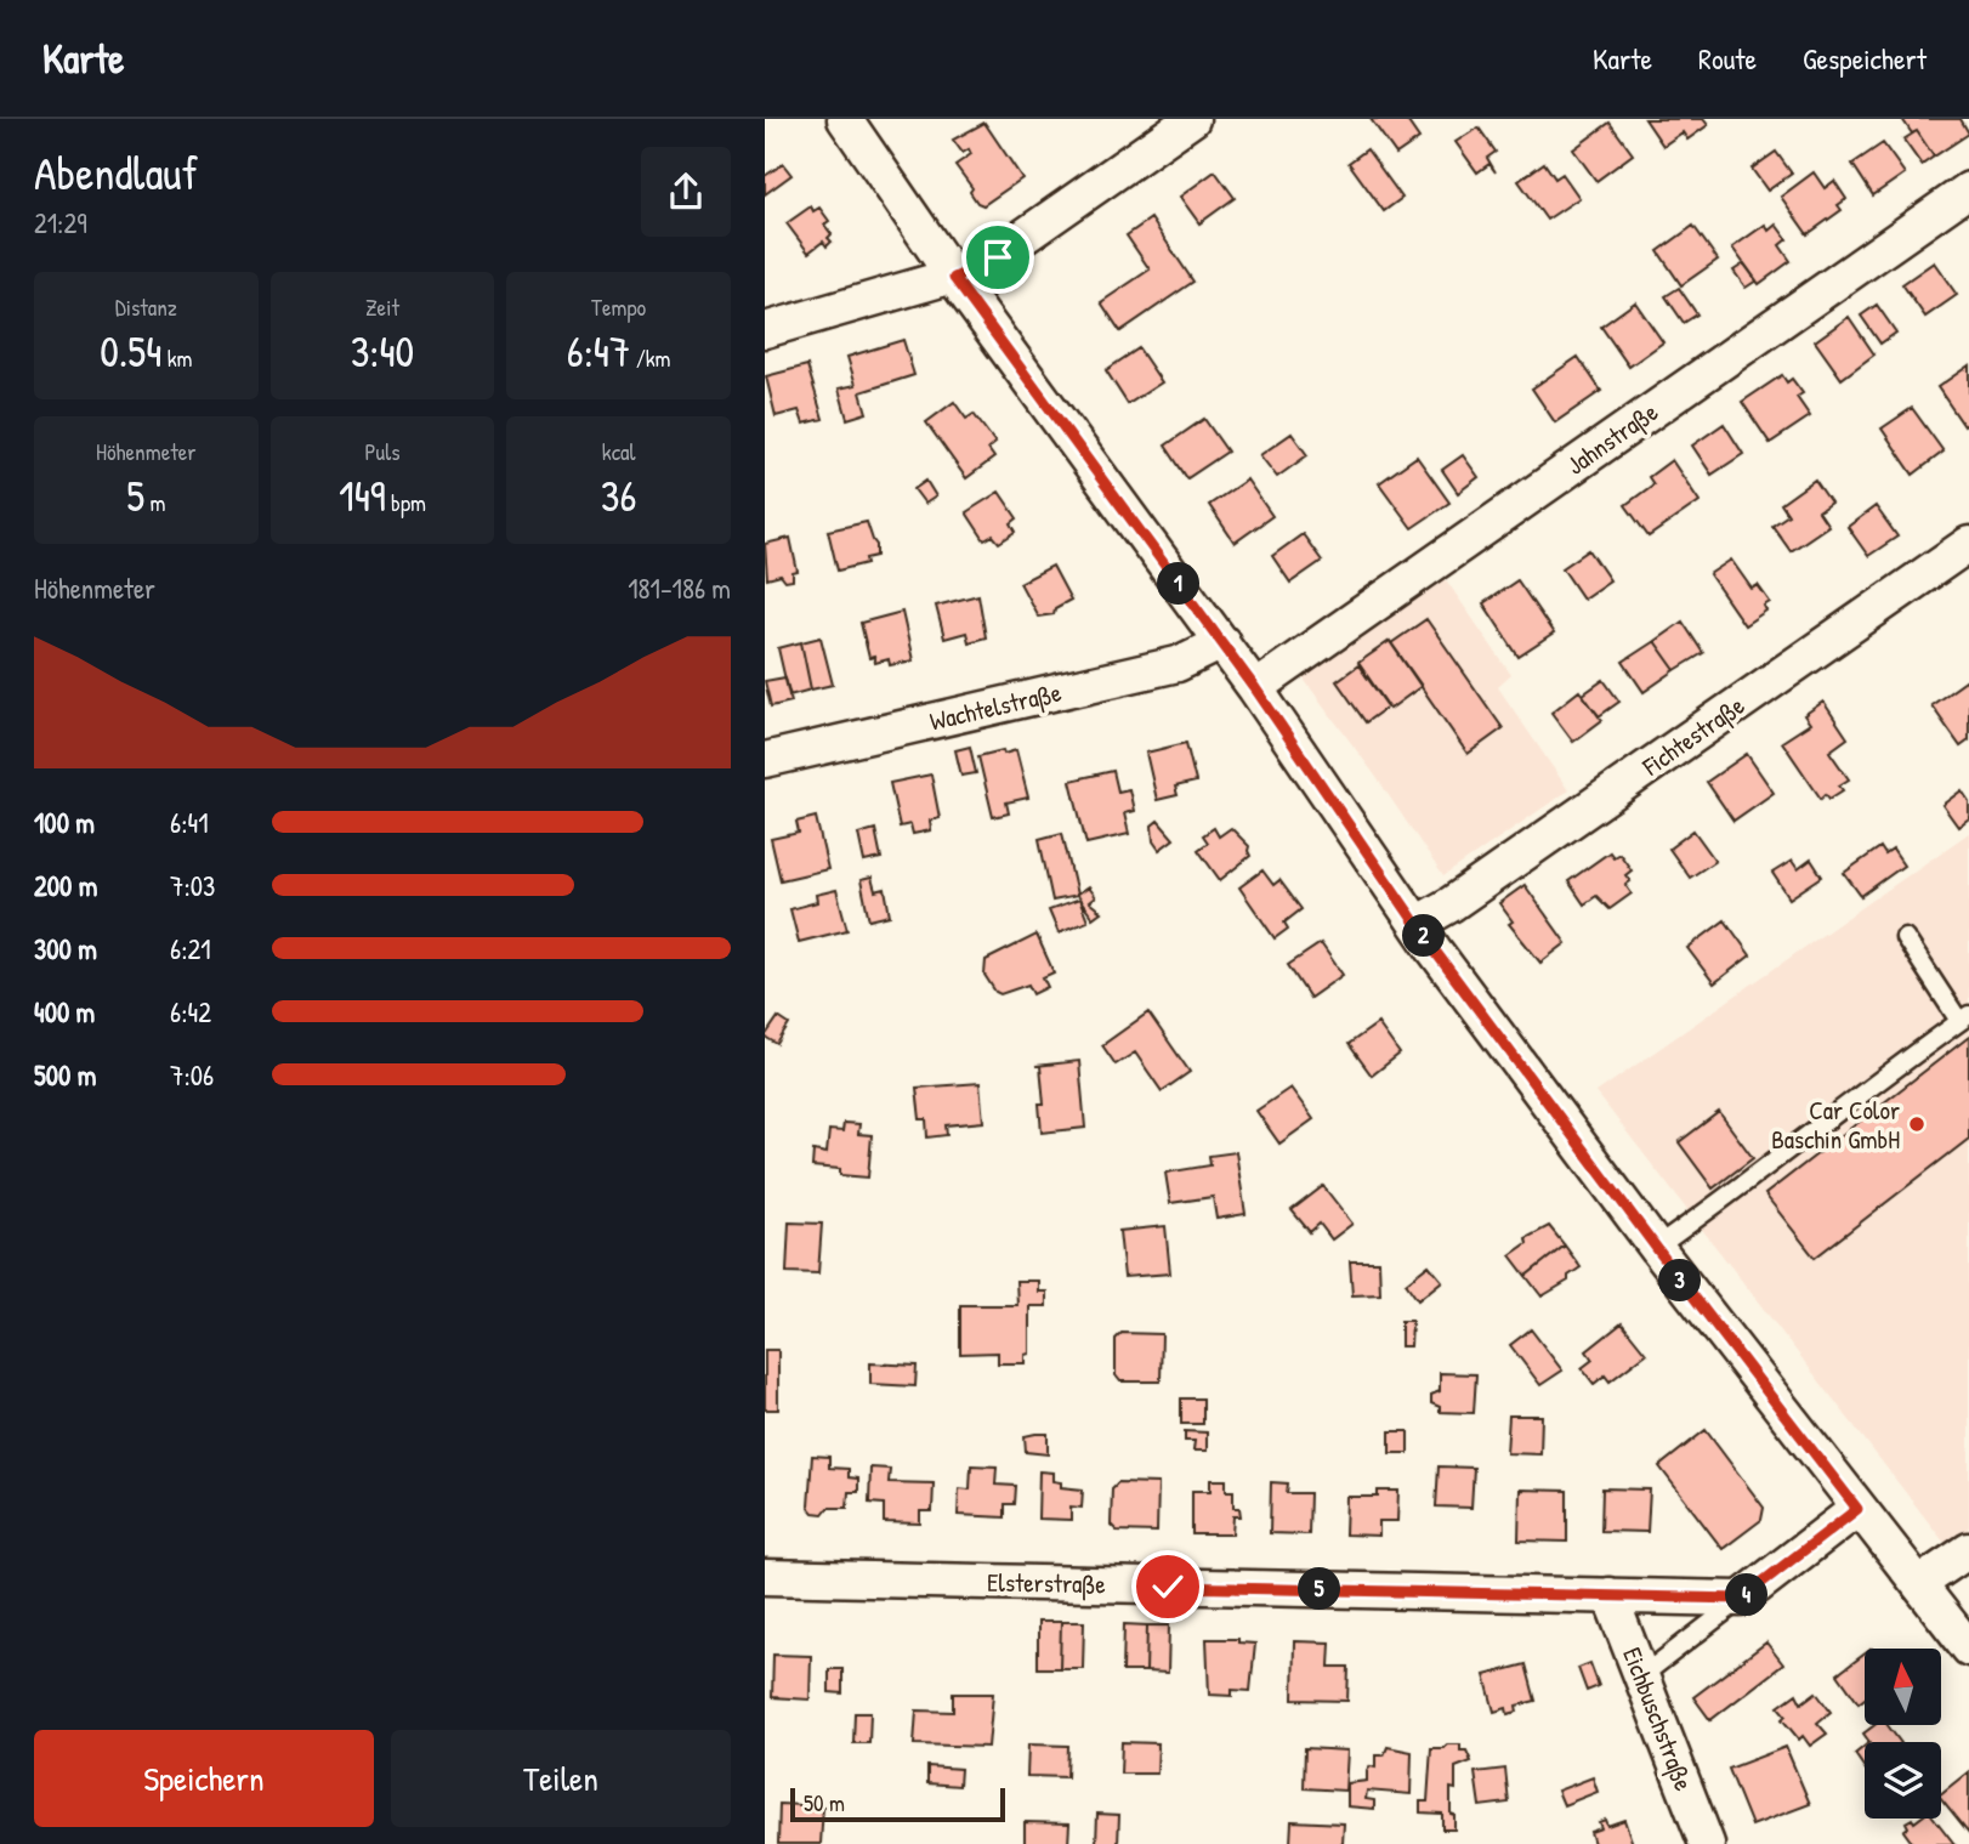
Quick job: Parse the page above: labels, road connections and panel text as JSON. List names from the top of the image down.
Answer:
{
  "streets": {
    "street": [
      "Jahnstraße",
      "Wachtelstraße",
      "Fichtestraße",
      "Elsterstraße",
      "Eichbuschstraße"
    ]
  },
  "crossings": [
    ["Elsterstraße", "Eichbuschstraße"]
  ],
  "places": ["Car Color Baschin GmbH"],
  "scale_bar": "50 m",
  "north": "top",
  "page": {
    "header": "Karte",
    "nav": ["Karte", "Route", "Gespeichert"],
    "heading": ["Abendlauf", "21:29"],
    "stats": [
      ["Distanz", "0.54 km"],
      ["Zeit", "3:40"],
      ["Tempo", "6:47 /km"],
      ["Höhenmeter", "5 m"],
      ["Puls", "149 bpm"],
      ["kcal", "36"]
    ],
    "chart": ["Höhenmeter", "181–186 m"],
    "pins": [
      "1",
      "2",
      "3",
      "5",
      "4"
    ],
    "list": [
      {
        "name": "100 m",
        "note": "6:41"
      },
      {
        "name": "200 m",
        "note": "7:03"
      },
      {
        "name": "300 m",
        "note": "6:21"
      },
      {
        "name": "400 m",
        "note": "6:42"
      },
      {
        "name": "500 m",
        "note": "7:06"
      }
    ],
    "buttons": ["Speichern", "Teilen"],
    "scale": "50 m"
  }
}
